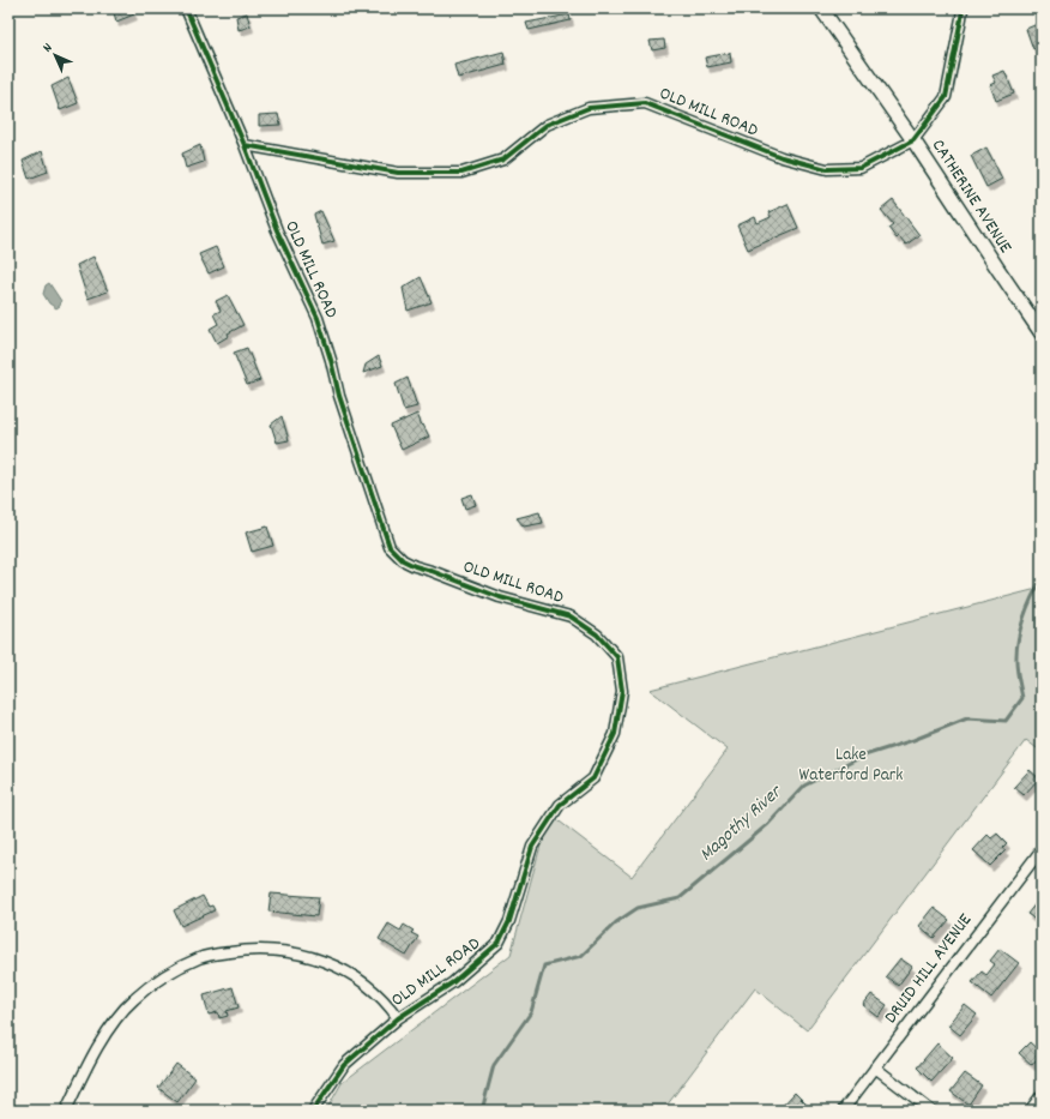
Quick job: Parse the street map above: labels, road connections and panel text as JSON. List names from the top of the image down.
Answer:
{
  "streets": {
    "street": ["OLD MILL ROAD", "CATHERINE AVENUE", "DRUID HILL AVENUE"]
  },
  "crossings": [
    ["OLD MILL ROAD", "CATHERINE AVENUE"]
  ],
  "water": ["Magothy River"],
  "parks": ["Lake Waterford Park"],
  "north": "top left"
}
